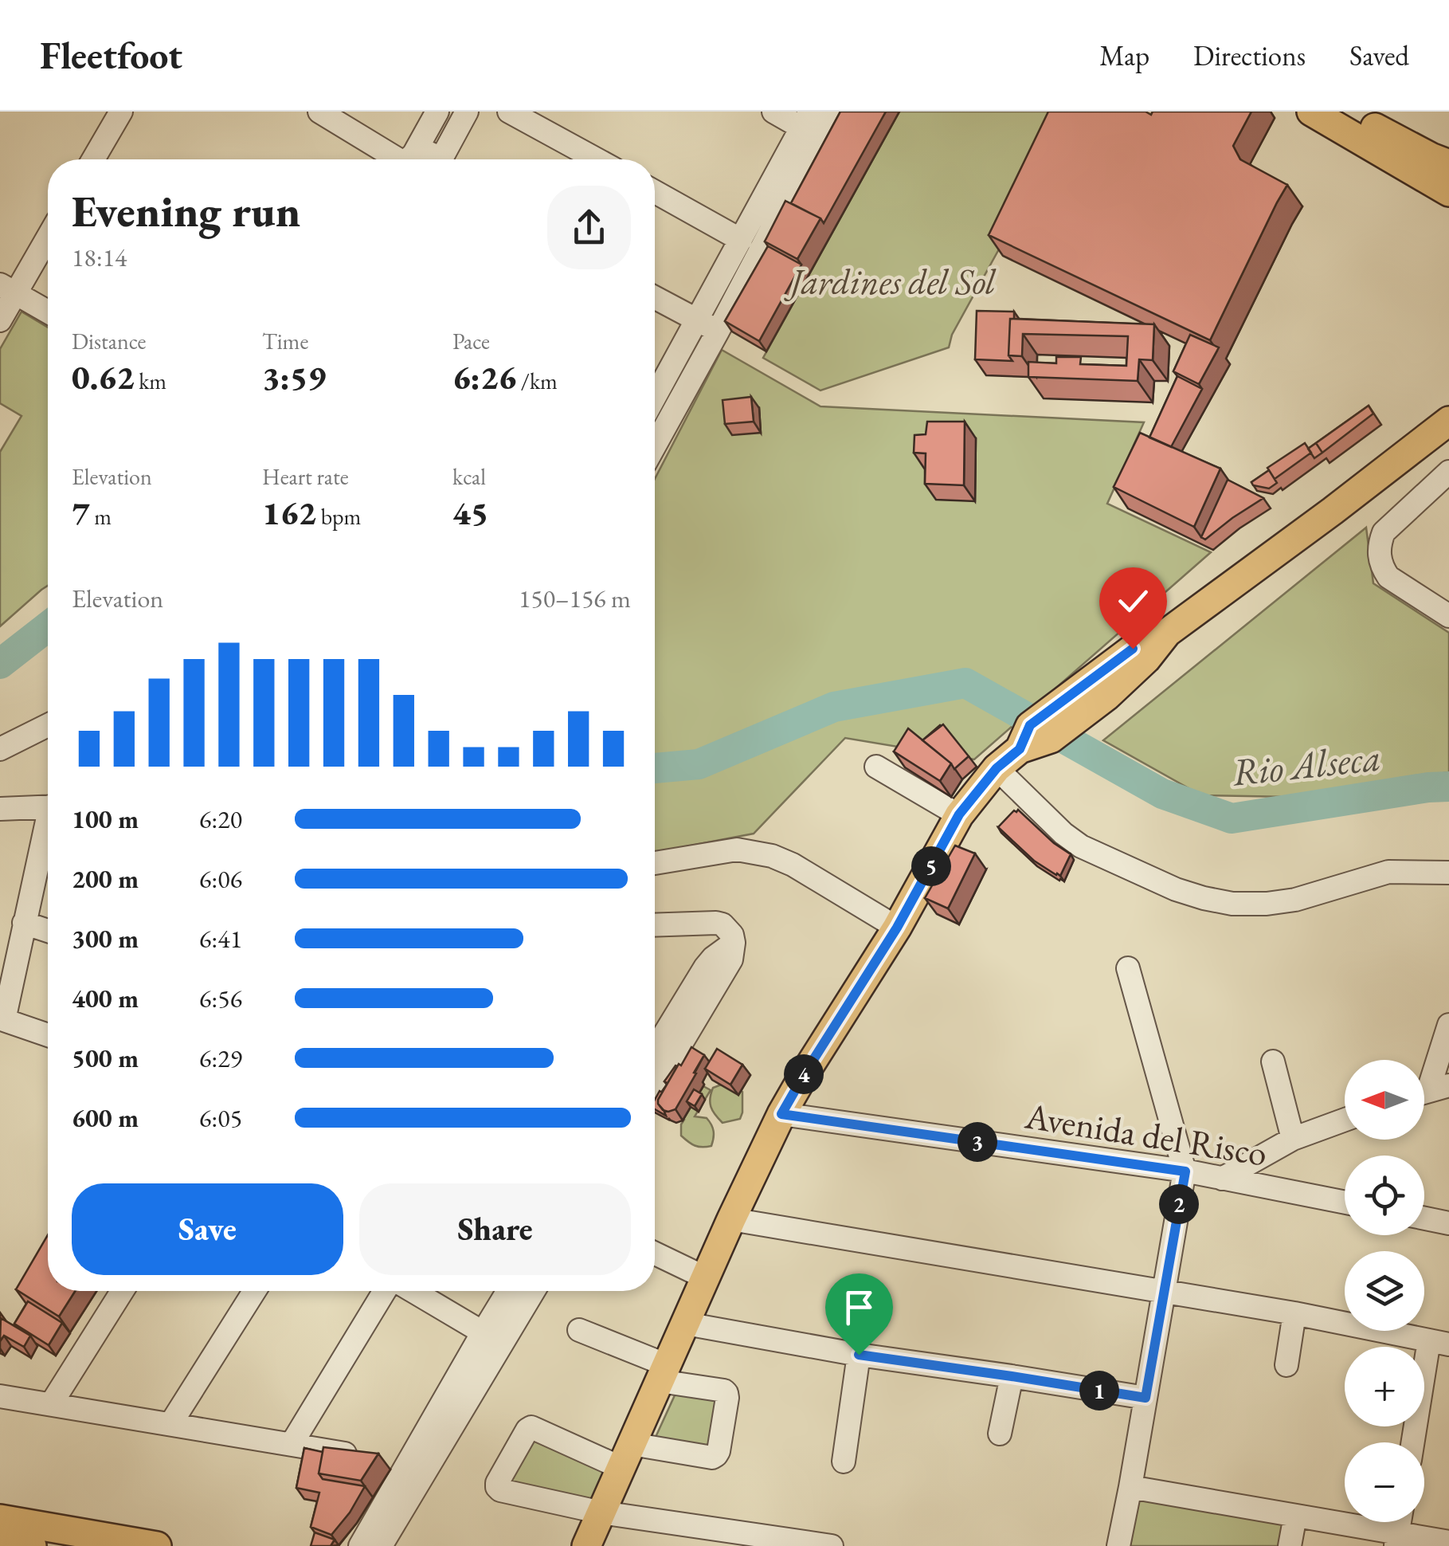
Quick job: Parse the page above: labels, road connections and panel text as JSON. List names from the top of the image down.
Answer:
{
  "streets": {
    "street": ["Avenida del Risco"]
  },
  "water": ["Rio Alseca"],
  "parks": ["Jardines del Sol"],
  "north": "left",
  "page": {
    "header": "Fleetfoot",
    "nav": ["Map", "Directions", "Saved"],
    "heading": ["Evening run", "18:14"],
    "stats": [
      ["Distance", "0.62 km"],
      ["Time", "3:59"],
      ["Pace", "6:26 /km"],
      ["Elevation", "7 m"],
      ["Heart rate", "162 bpm"],
      ["kcal", "45"]
    ],
    "chart": ["Elevation", "150–156 m"],
    "list": [
      {
        "name": "100 m",
        "note": "6:20"
      },
      {
        "name": "200 m",
        "note": "6:06"
      },
      {
        "name": "300 m",
        "note": "6:41"
      },
      {
        "name": "400 m",
        "note": "6:56"
      },
      {
        "name": "500 m",
        "note": "6:29"
      },
      {
        "name": "600 m",
        "note": "6:05"
      }
    ],
    "pins": [
      "5",
      "4",
      "3",
      "2",
      "1"
    ],
    "map_buttons": ["+", "−"],
    "buttons": ["Save", "Share"]
  }
}
